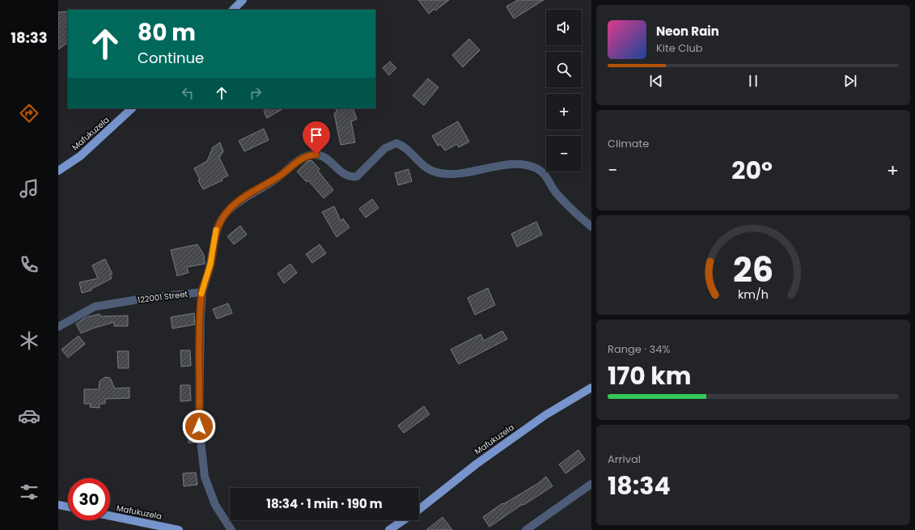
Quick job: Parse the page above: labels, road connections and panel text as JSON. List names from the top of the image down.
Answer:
{
  "streets": {
    "main road": ["Mafukuzela"],
    "street": ["122001 Street"]
  },
  "page": {
    "tabs": "18:33",
    "map_buttons": ["+", "−"],
    "turn": ["80 m", "Continue"],
    "song": ["Neon Rain", "Kite Club"],
    "tile": [
      "Climate",
      ["Range · 34%", "170 km"],
      ["Arrival", "18:34"]
    ],
    "heat": ["−", "20°", "+"],
    "limit": "30",
    "trip": "18:34 · 1 min · 190 m",
    "gauge": ["26", "km/h"]
  }
}
